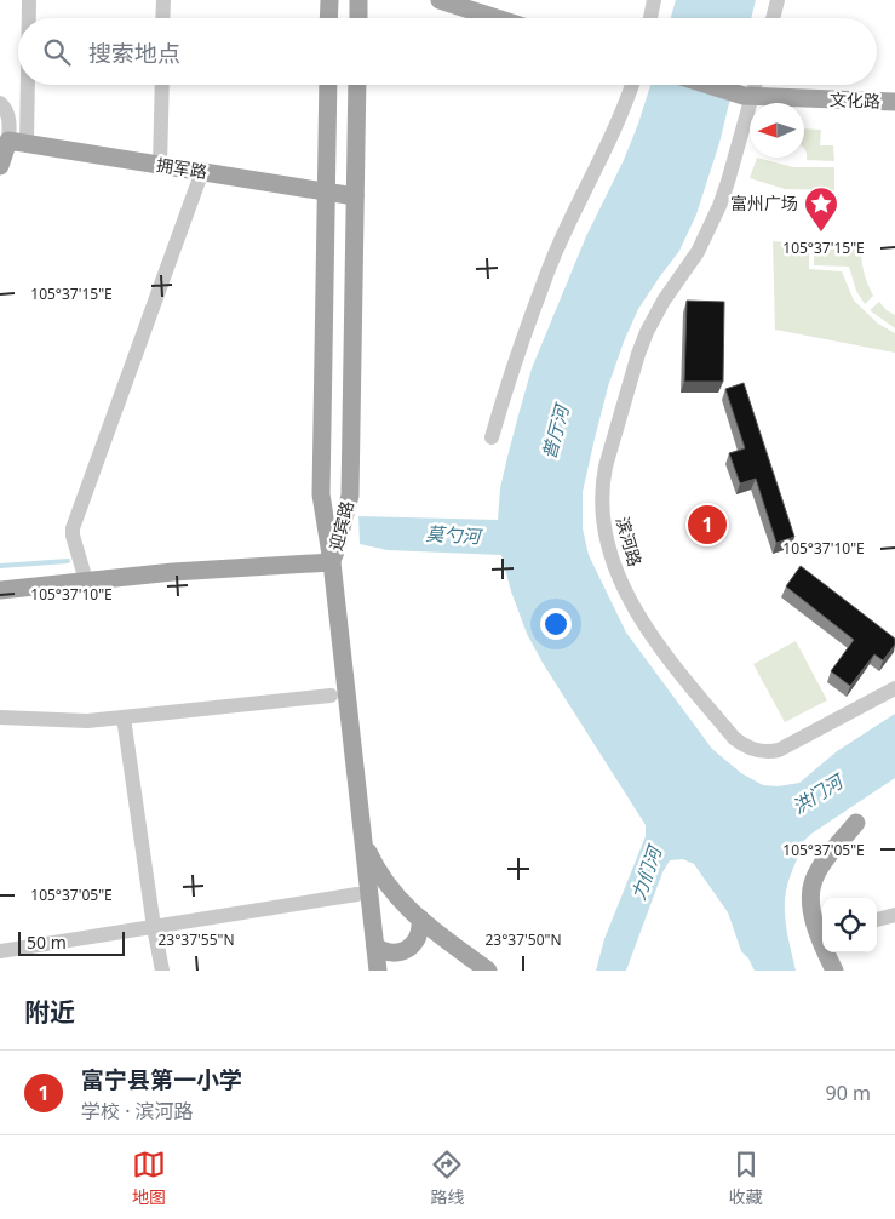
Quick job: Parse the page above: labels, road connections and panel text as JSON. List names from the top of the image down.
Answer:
{
  "streets": {
    "main road": ["文化路", "拥军路", "迎宾路"],
    "street": ["滨河路"]
  },
  "crossings": [
    ["文化路", "滨河路"],
    ["拥军路", "迎宾路"]
  ],
  "water": [
    "普厅河",
    "莫勺河",
    "洪门河",
    "力们河"
  ],
  "places": {
    "place": ["富州广场"]
  },
  "scale_bar": "50 m",
  "north": "left",
  "page": {
    "search": "搜索地点",
    "pins": "1",
    "scale": "50 m",
    "heading": "附近",
    "list": [
      {
        "mark": "1",
        "name": "富宁县第一小学",
        "note": "学校 · 滨河路",
        "value": "90 m"
      }
    ],
    "nav": ["地图", "路线", "收藏"]
  },
  "coordinates": [
    "105°37'15\"E",
    "105°37'10\"E",
    "105°37'05\"E",
    "23°37'55\"N",
    "23°37'50\"N"
  ]
}
